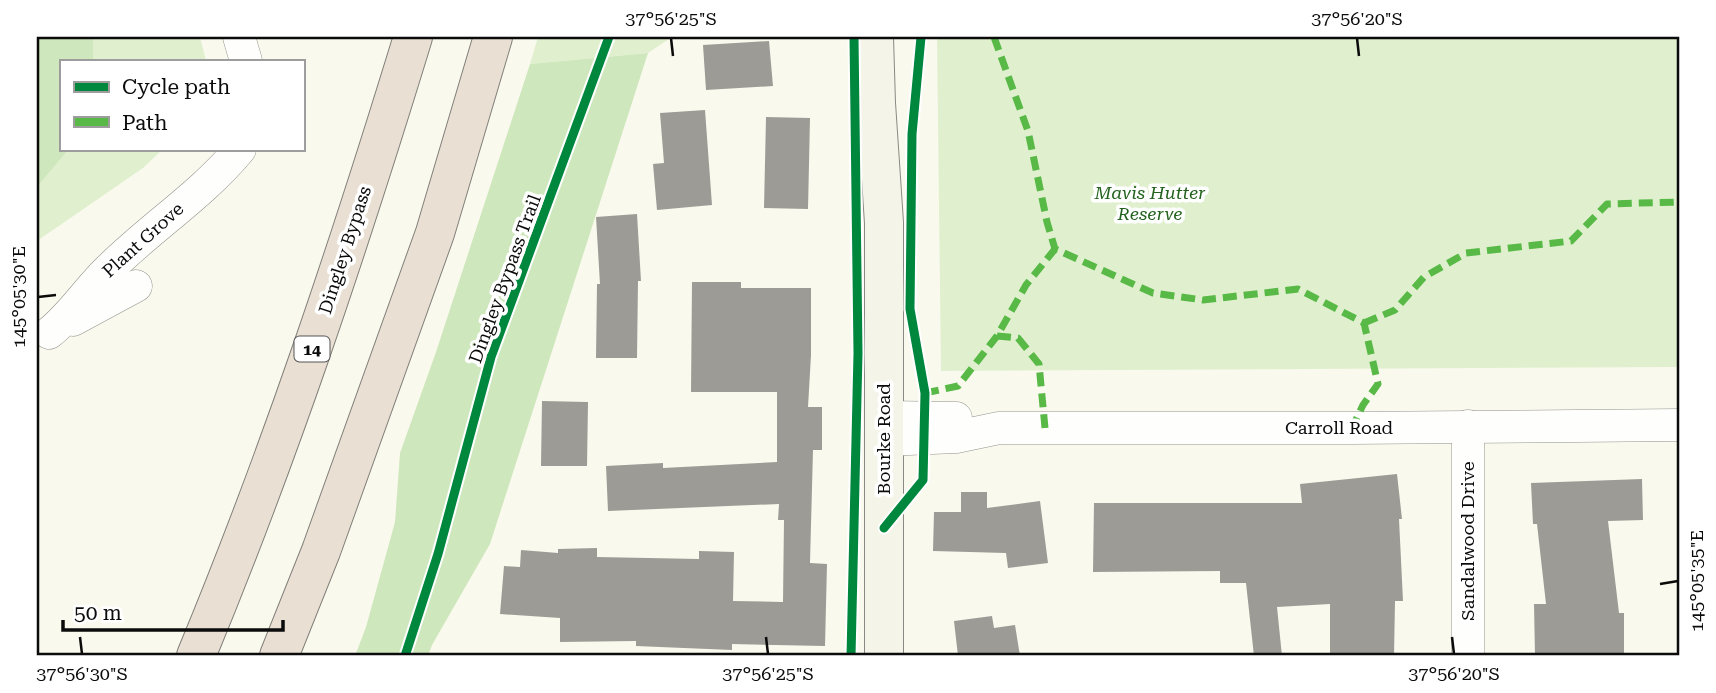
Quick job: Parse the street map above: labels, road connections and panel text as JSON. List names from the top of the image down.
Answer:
{
  "streets": {
    "highway": ["Dingley Bypass", "14"],
    "main road": ["Bourke Road"],
    "street": ["Plant Grove", "Carroll Road", "Sandalwood Drive"],
    "cycle path": ["Dingley Bypass Trail"]
  },
  "crossings": [
    ["Carroll Road", "Bourke Road"],
    ["Carroll Road", "Sandalwood Drive"]
  ],
  "parks": ["Mavis Hutter Reserve"],
  "legend": ["Cycle path", "Path"],
  "scale_bar": "50 m",
  "coordinates": [
    "37°56'25\"S",
    "37°56'20\"S",
    "145°05'30\"E",
    "145°05'35\"E",
    "37°56'30\"S"
  ]
}
